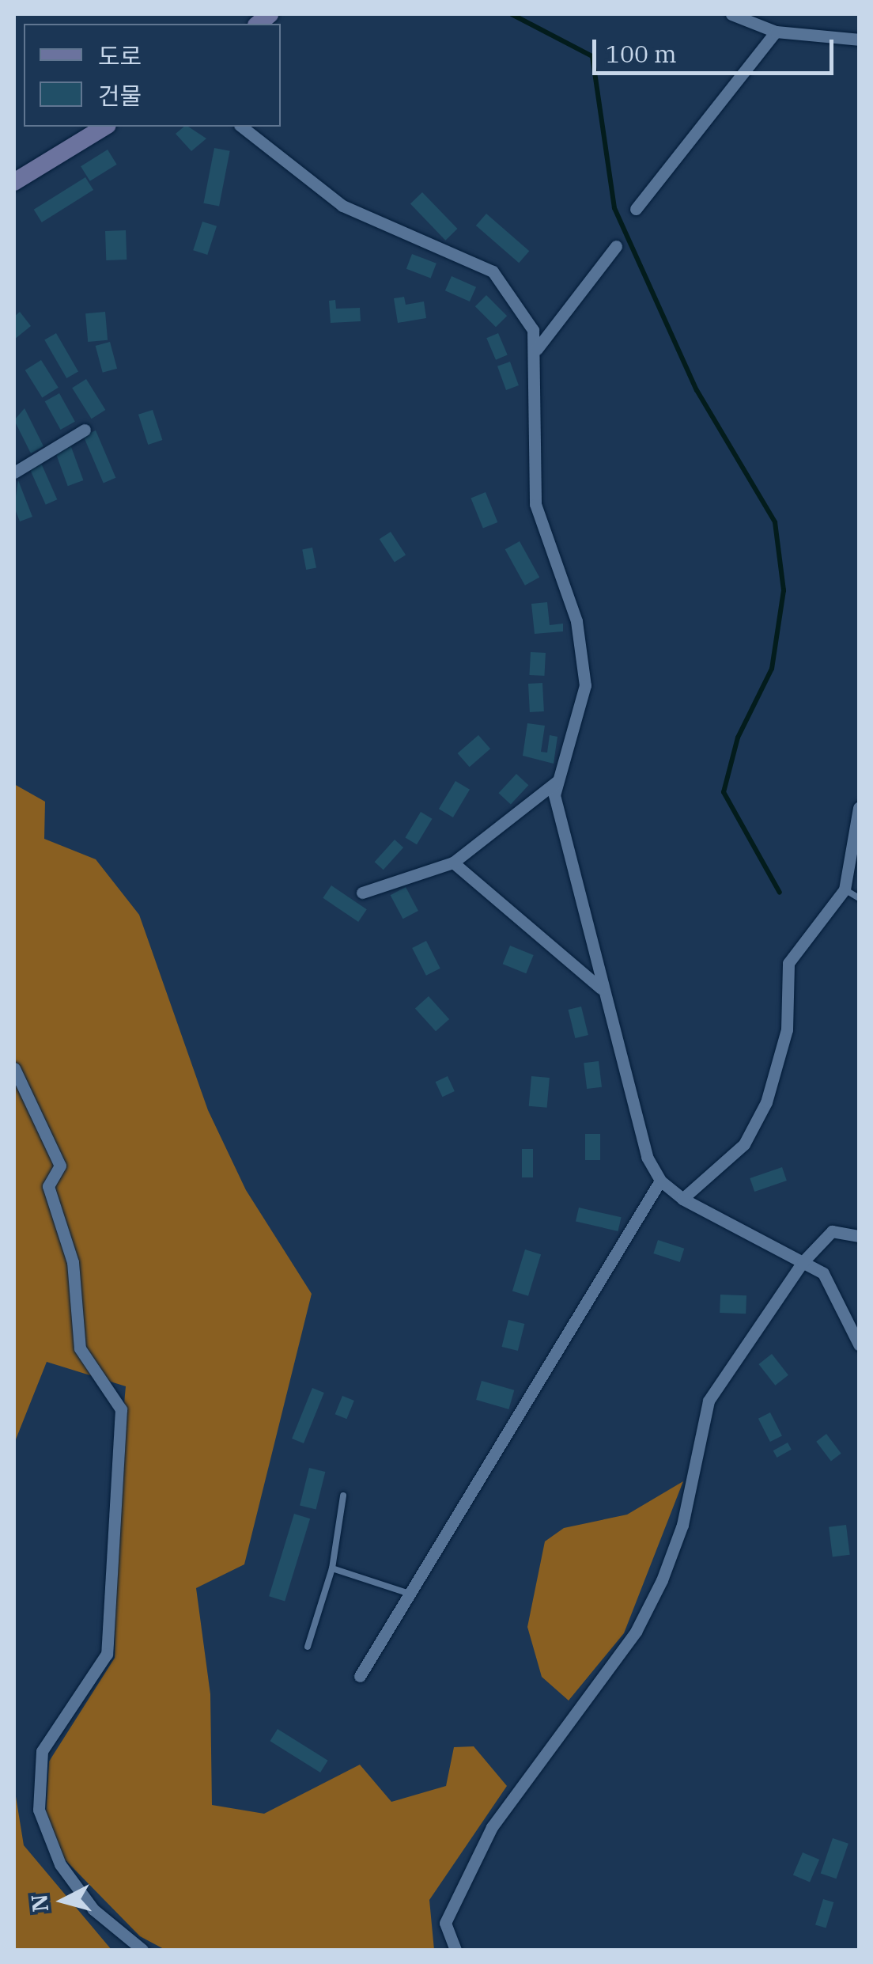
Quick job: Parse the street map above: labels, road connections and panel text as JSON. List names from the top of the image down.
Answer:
{
  "legend": ["도로", "건물"],
  "scale_bar": "100 m",
  "north": "left"
}
